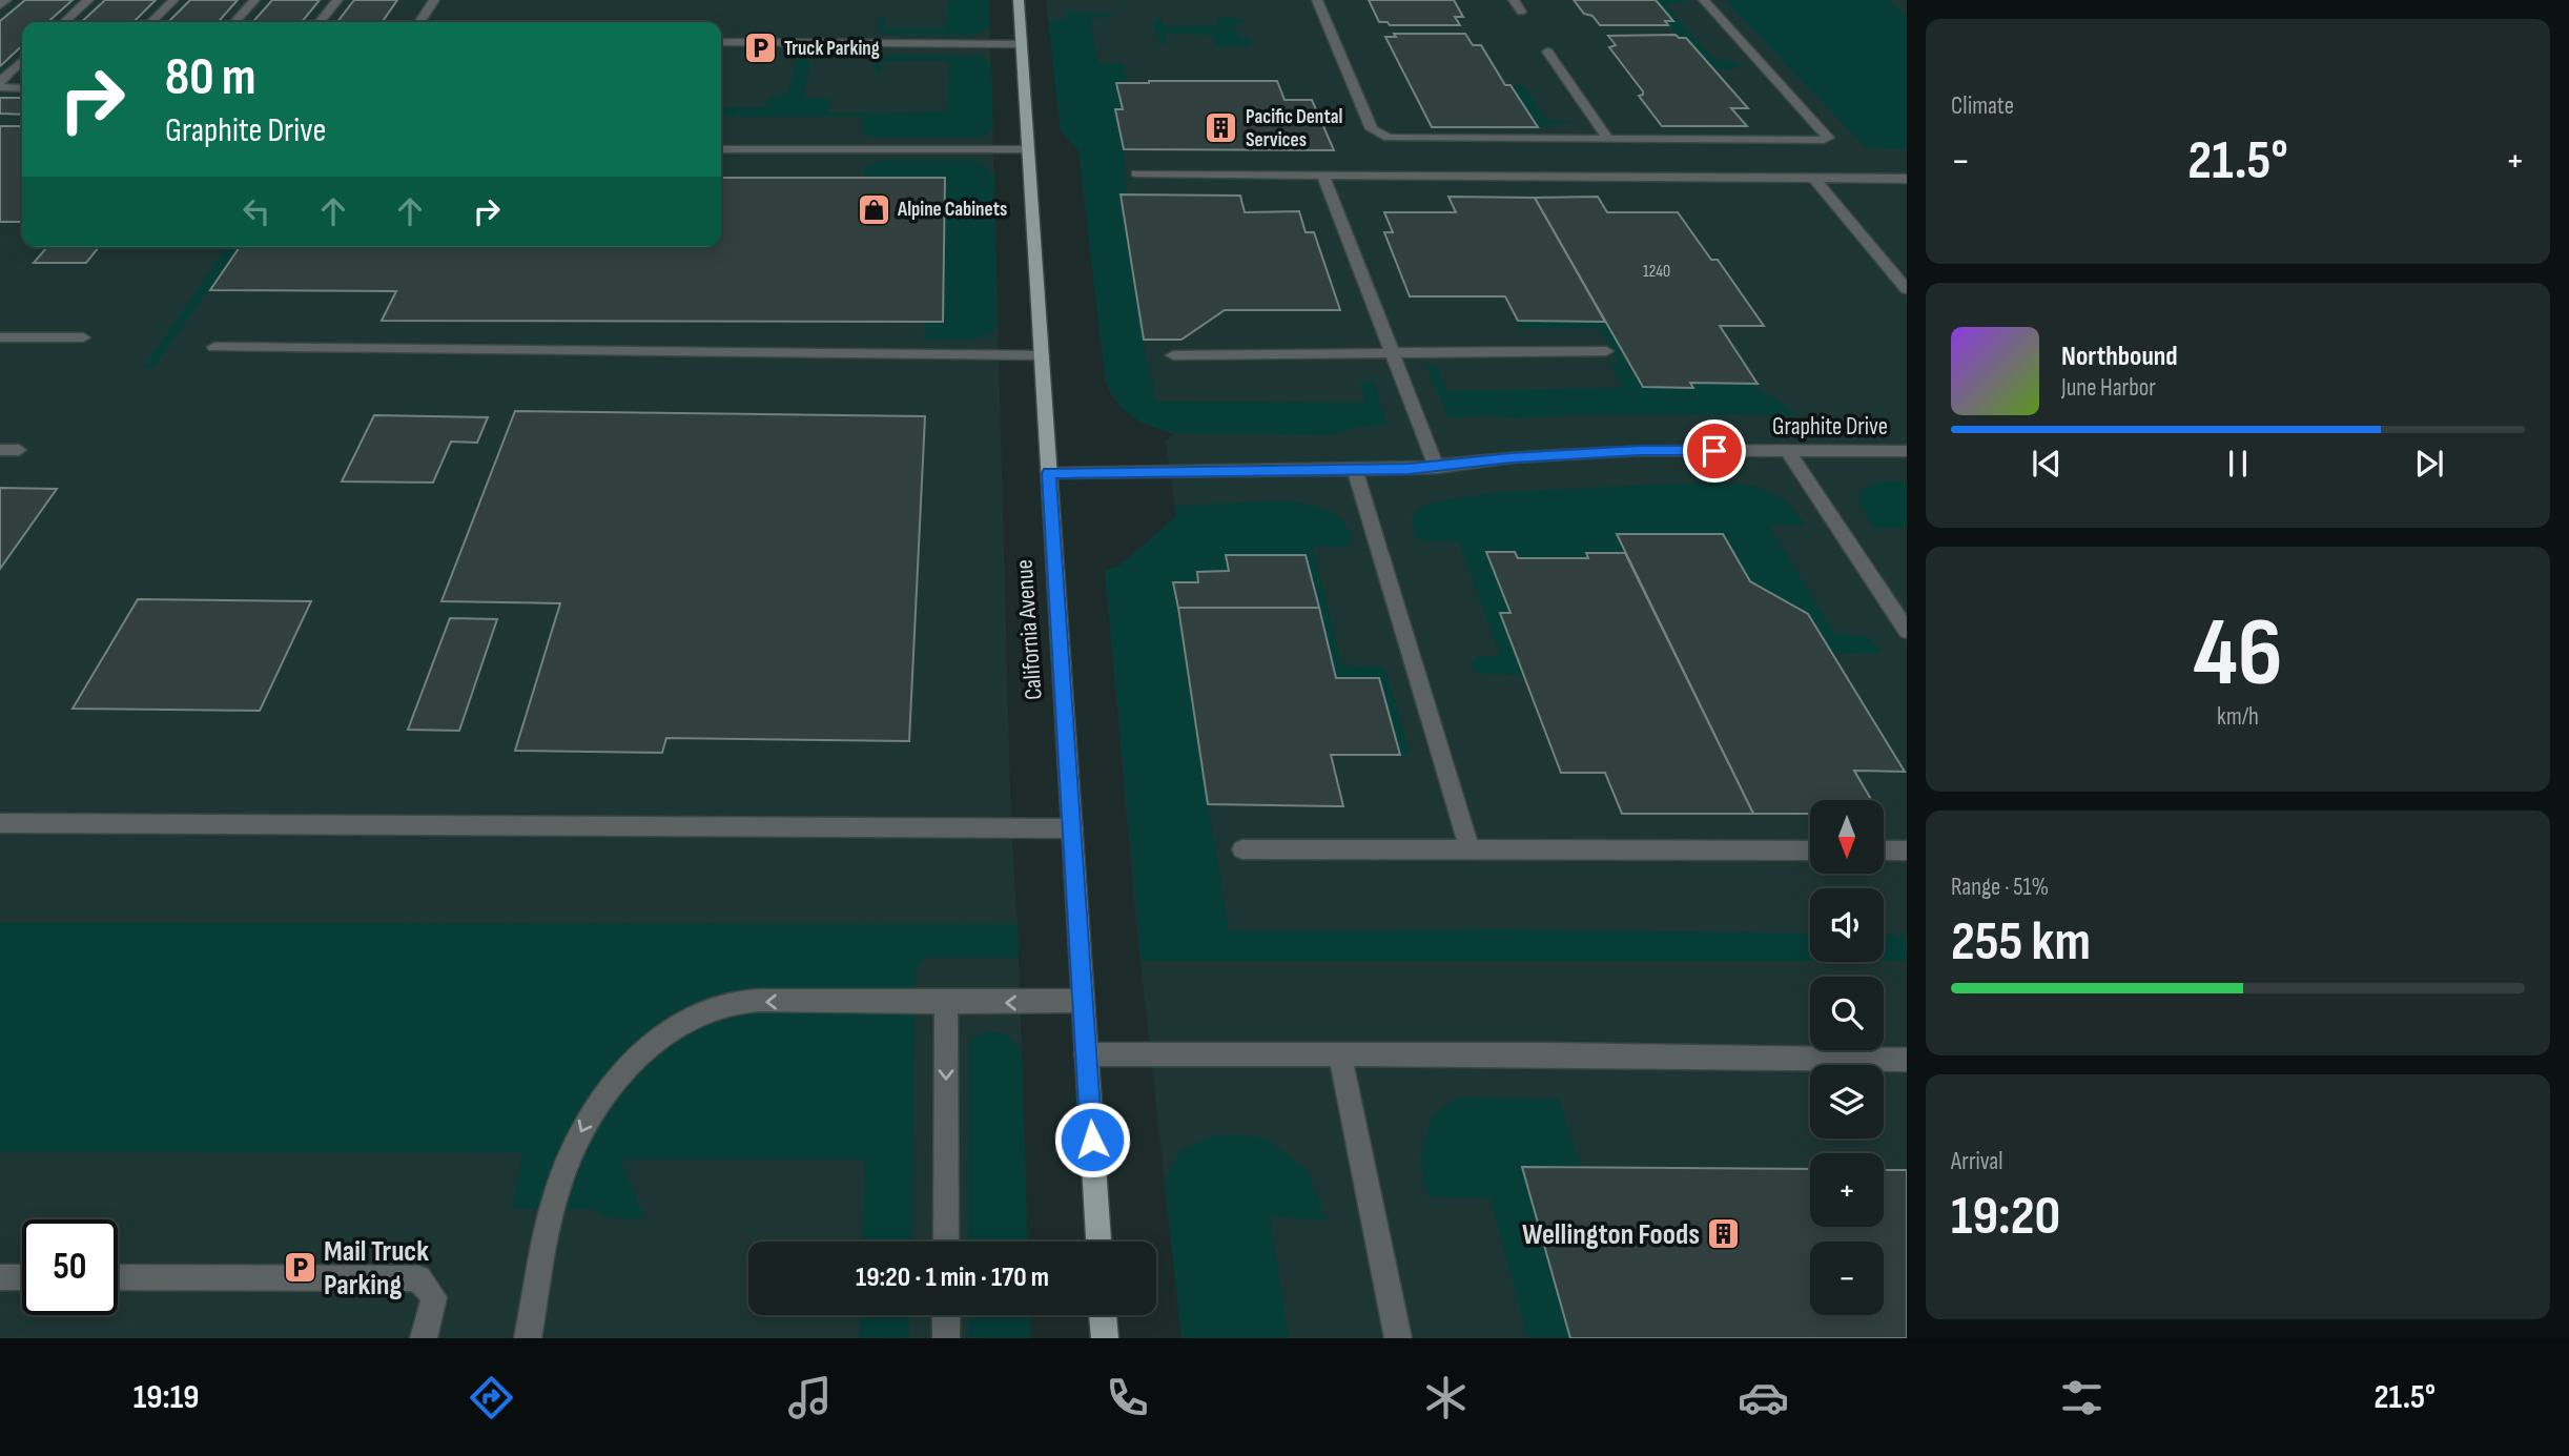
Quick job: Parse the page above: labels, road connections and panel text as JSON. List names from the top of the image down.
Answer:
{
  "streets": {
    "main road": ["California Avenue"],
    "street": ["Graphite Drive"]
  },
  "crossings": [
    ["Graphite Drive", "California Avenue"]
  ],
  "places": {
    "parking": ["Truck Parking", "Mail Truck Parking"],
    "building": ["Pacific Dental Services", "Wellington Foods"],
    "shop": ["Alpine Cabinets"]
  },
  "house_numbers": ["1240"],
  "north": "bottom",
  "page": {
    "tile": [
      "Climate",
      ["46", "km/h"],
      ["Range · 51%", "255 km"],
      ["Arrival", "19:20"]
    ],
    "turn": ["80 m", "Graphite Drive"],
    "heat": ["−", "21.5°", "+"],
    "song": ["Northbound", "June Harbor"],
    "map_buttons": ["+", "−"],
    "limit": "50",
    "trip": "19:20 · 1 min · 170 m",
    "tabs": ["19:19", "21.5°"]
  }
}
